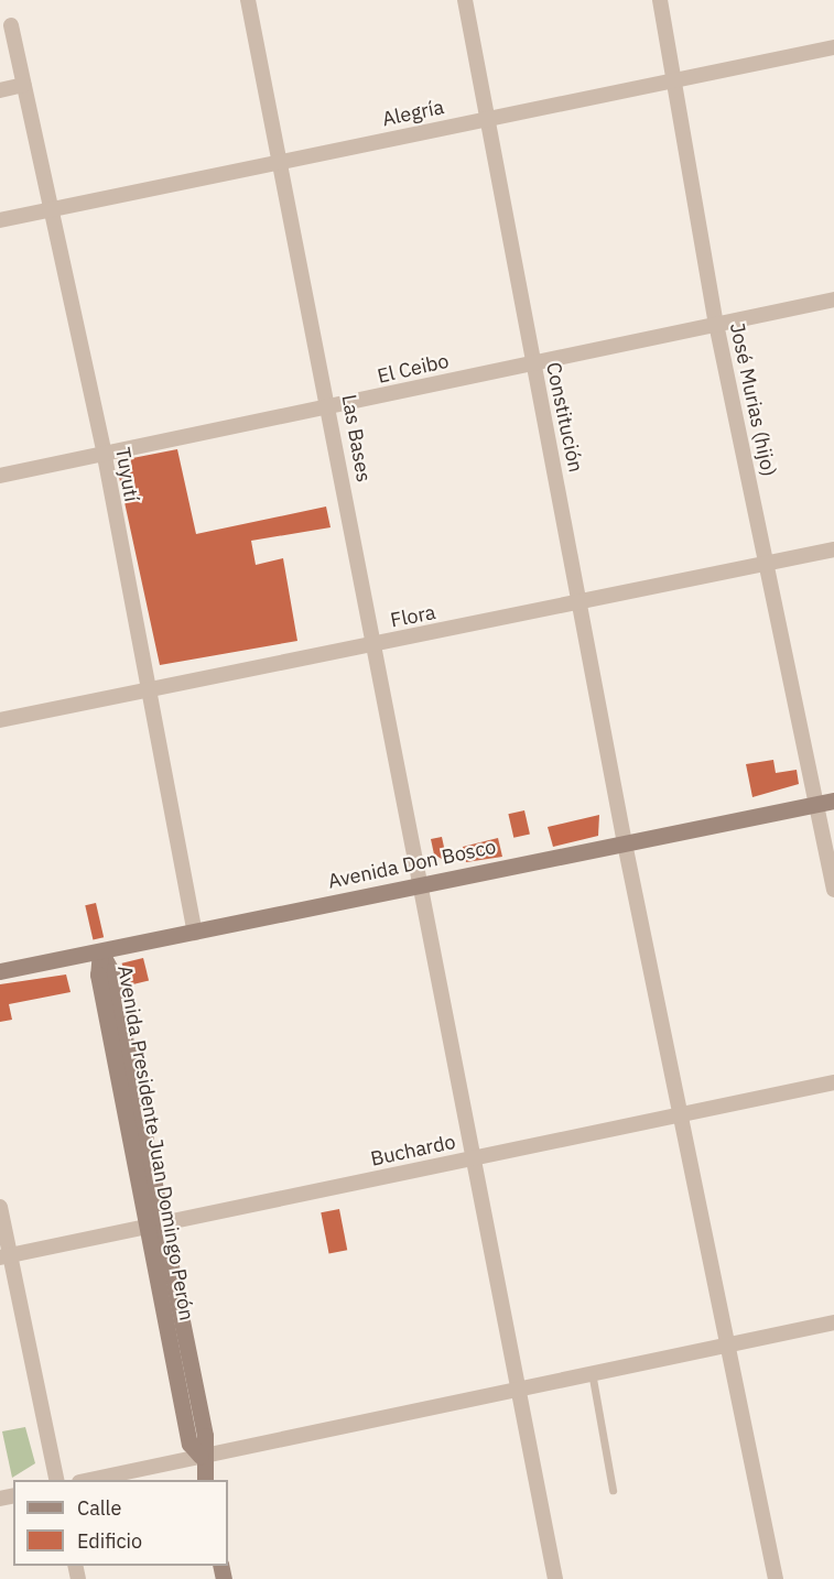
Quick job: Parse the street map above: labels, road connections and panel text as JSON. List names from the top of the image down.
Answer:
{
  "streets": {
    "main road": ["Avenida Don Bosco", "Avenida Presidente Juan Domingo Perón"],
    "street": [
      "Alegría",
      "El Ceibo",
      "José Murias (hijo)",
      "Constitución",
      "Las Bases",
      "Tuyutí",
      "Flora",
      "Buchardo"
    ]
  },
  "crossings": [
    ["Alegría", "José Murias (hijo)"],
    ["Alegría", "Constitución"],
    ["Alegría", "Las Bases"],
    ["Alegría", "Tuyutí"],
    ["El Ceibo", "José Murias (hijo)"],
    ["El Ceibo", "Constitución"],
    ["El Ceibo", "Las Bases"],
    ["El Ceibo", "Tuyutí"],
    ["José Murias (hijo)", "Flora"],
    ["José Murias (hijo)", "Avenida Don Bosco"],
    ["Constitución", "Flora"],
    ["Constitución", "Avenida Don Bosco"],
    ["Constitución", "Buchardo"],
    ["Las Bases", "Flora"],
    ["Las Bases", "Avenida Don Bosco"],
    ["Las Bases", "Buchardo"],
    ["Tuyutí", "Flora"],
    ["Tuyutí", "Avenida Don Bosco"],
    ["Avenida Don Bosco", "Avenida Presidente Juan Domingo Perón"],
    ["Avenida Presidente Juan Domingo Perón", "Buchardo"]
  ],
  "legend": ["Calle", "Edificio"]
}
